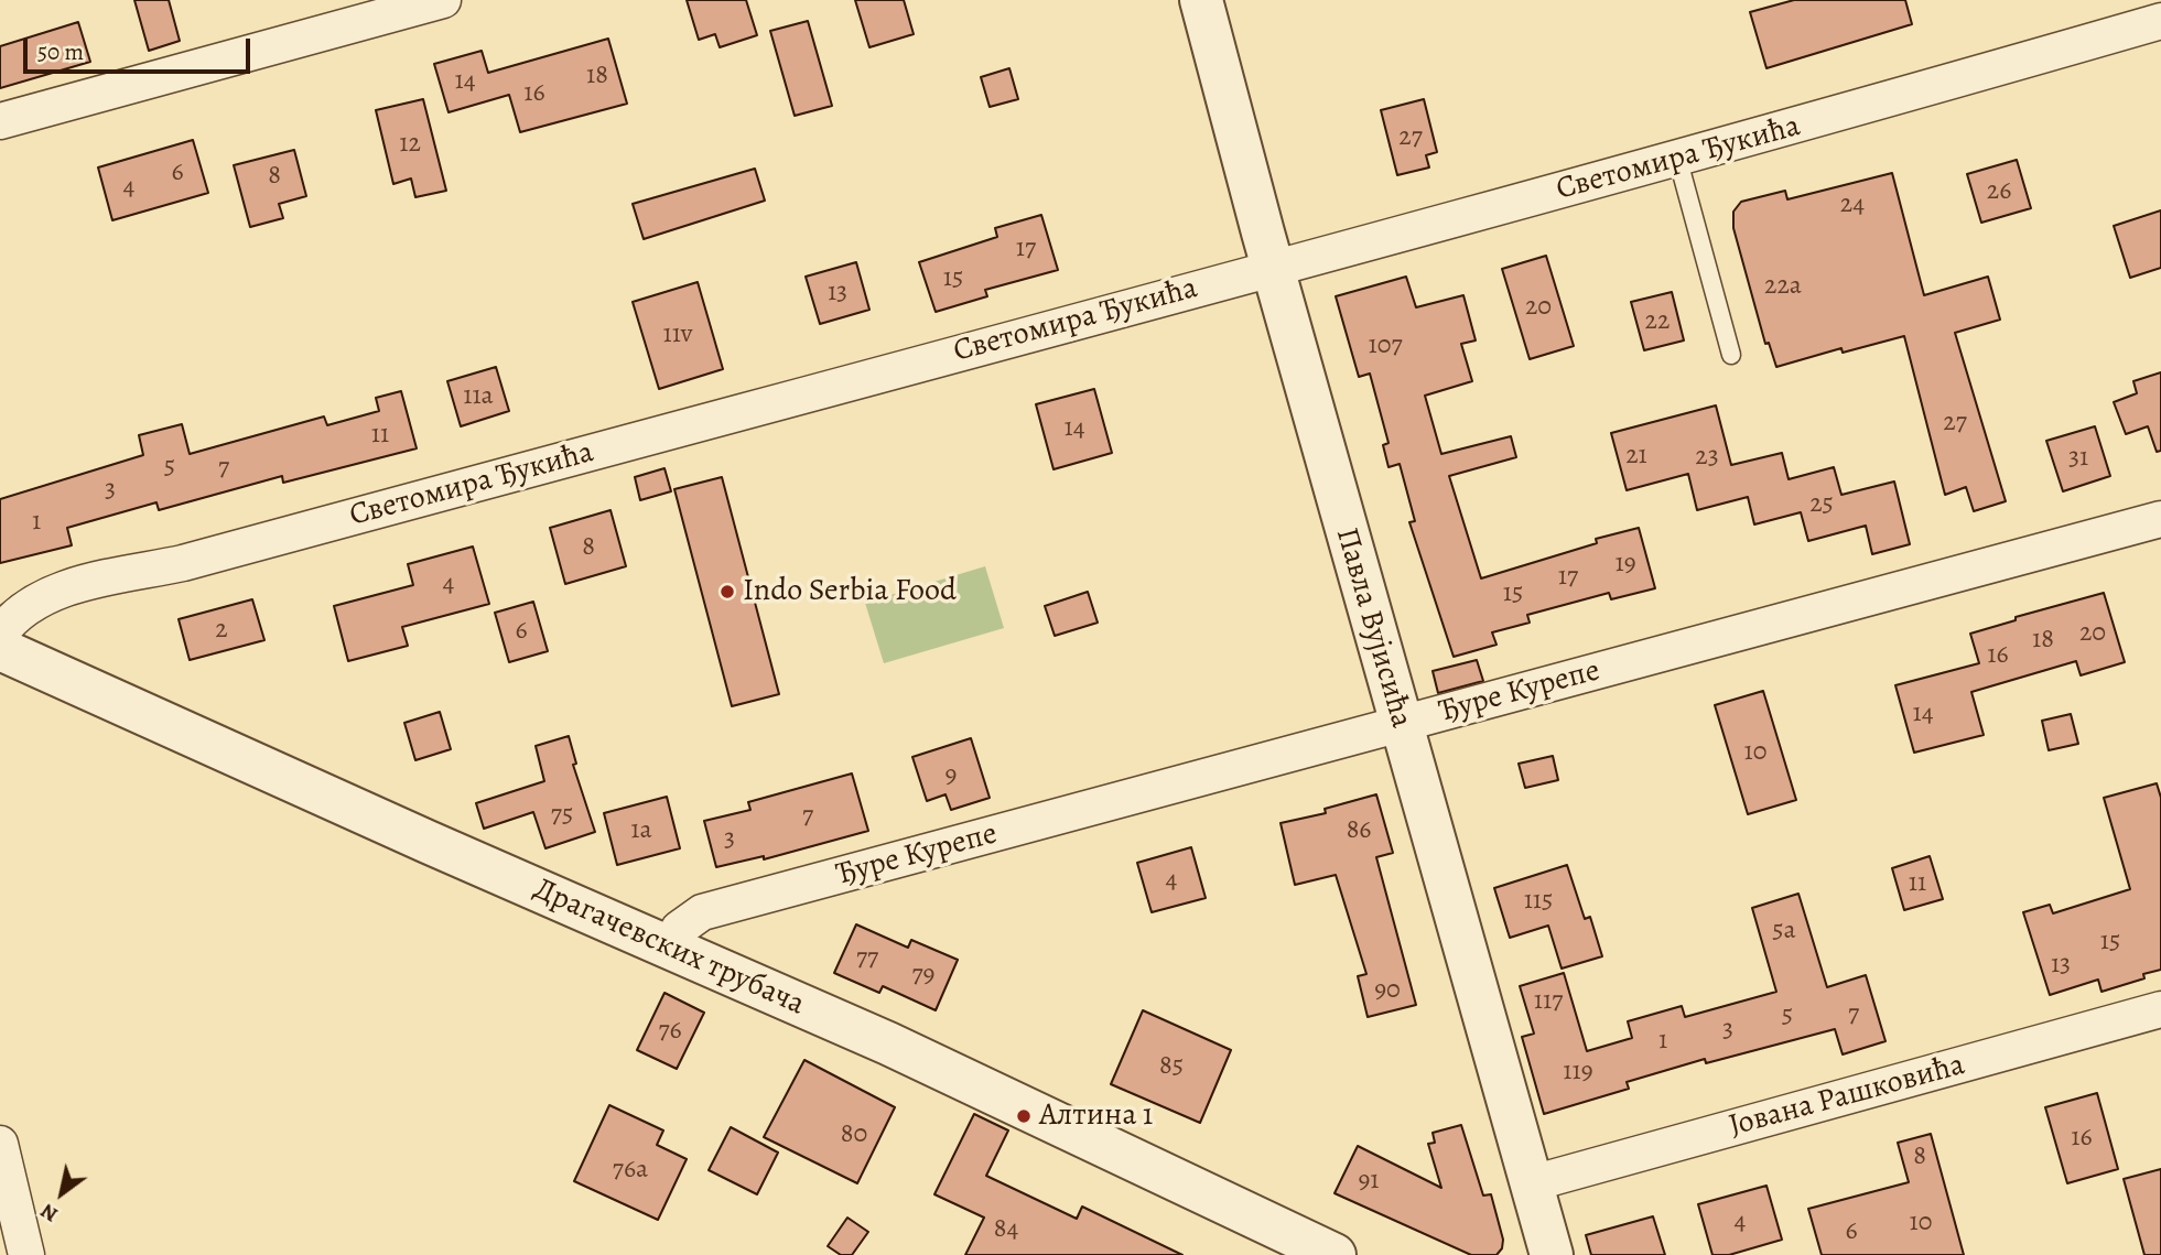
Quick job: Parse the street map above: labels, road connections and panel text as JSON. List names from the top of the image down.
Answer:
{
  "streets": {
    "street": [
      "Светомира Ђукића",
      "Павла Вујисића",
      "Ђуре Курепе",
      "Драгачевских трубача",
      "Јована Рашковића"
    ]
  },
  "crossings": [
    ["Светомира Ђукића", "Павла Вујисића"],
    ["Павла Вујисића", "Ђуре Курепе"],
    ["Павла Вујисића", "Јована Рашковића"],
    ["Ђуре Курепе", "Драгачевских трубача"]
  ],
  "places": ["Indo Serbia Food", "Алтина 1"],
  "house_numbers": [
    "18",
    "14",
    "16",
    "27",
    "12",
    "6",
    "8",
    "4",
    "26",
    "24",
    "17",
    "15",
    "22a",
    "13",
    "20",
    "22",
    "11v",
    "107",
    "11a",
    "27",
    "14",
    "11",
    "21",
    "23",
    "31",
    "5",
    "7",
    "3",
    "25",
    "1",
    "8",
    "19",
    "17",
    "4",
    "15",
    "2",
    "6",
    "20",
    "18",
    "16",
    "14",
    "10",
    "9",
    "75",
    "7",
    "1a",
    "86",
    "3",
    "4",
    "11",
    "115",
    "5a",
    "15",
    "77",
    "13",
    "79",
    "90",
    "117",
    "7",
    "5",
    "3",
    "76",
    "1",
    "85",
    "119",
    "80",
    "16",
    "8",
    "76a",
    "91",
    "4",
    "10",
    "84",
    "6"
  ],
  "scale_bar": "50 m",
  "north": "bottom left"
}
